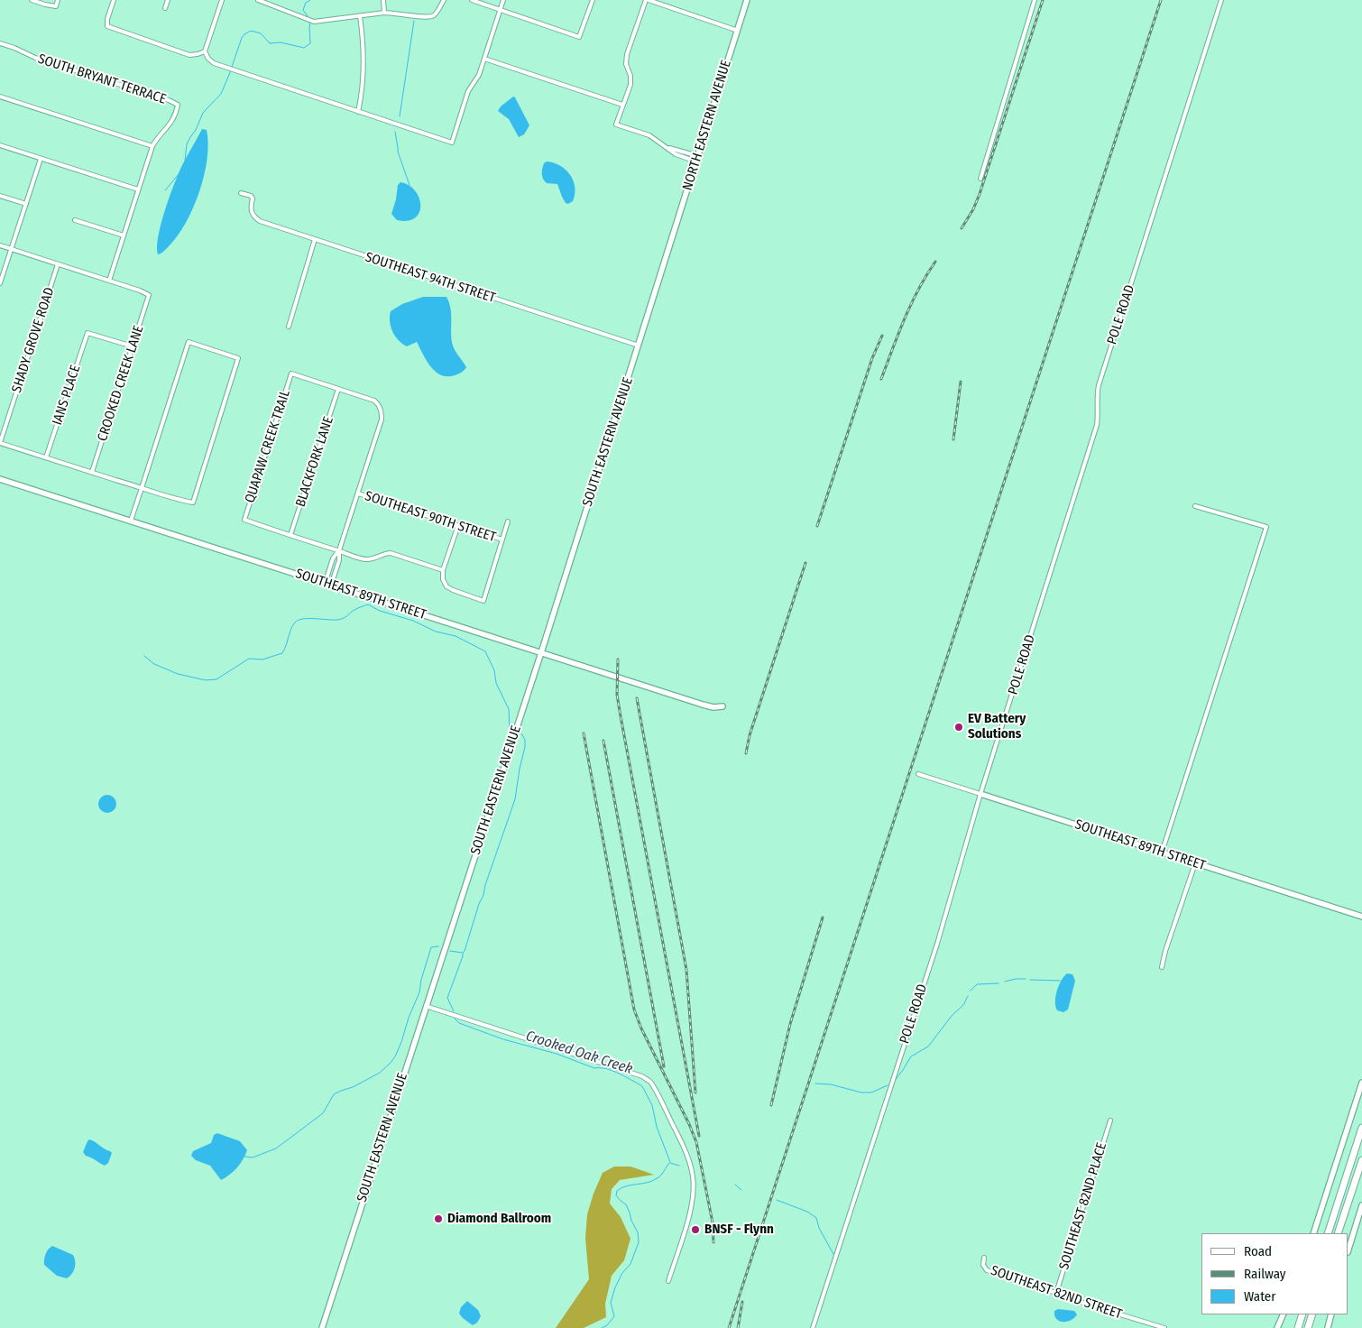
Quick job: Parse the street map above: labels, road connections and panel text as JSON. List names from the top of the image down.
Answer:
{
  "streets": {
    "main road": ["NORTH EASTERN AVENUE", "SOUTH EASTERN AVENUE", "SOUTHEAST 89TH STREET"],
    "street": [
      "SOUTH BRYANT TERRACE",
      "SOUTHEAST 94TH STREET",
      "POLE ROAD",
      "SHADY GROVE ROAD",
      "CROOKED CREEK LANE",
      "IANS PLACE",
      "QUAPAW CREEK TRAIL",
      "BLACKFORK LANE",
      "SOUTHEAST 90TH STREET",
      "SOUTHEAST 82ND PLACE",
      "SOUTHEAST 82ND STREET"
    ]
  },
  "crossings": [
    ["SOUTH BRYANT TERRACE", "CROOKED CREEK LANE"],
    ["NORTH EASTERN AVENUE", "SOUTH EASTERN AVENUE"],
    ["SOUTHEAST 94TH STREET", "SOUTH EASTERN AVENUE"],
    ["POLE ROAD", "SOUTHEAST 89TH STREET"],
    ["CROOKED CREEK LANE", "IANS PLACE"],
    ["SOUTH EASTERN AVENUE", "SOUTHEAST 89TH STREET"],
    ["QUAPAW CREEK TRAIL", "BLACKFORK LANE"],
    ["SOUTHEAST 82ND PLACE", "SOUTHEAST 82ND STREET"]
  ],
  "water": ["Crooked Oak Creek"],
  "places": ["EV Battery Solutions", "Diamond Ballroom", "BNSF - Flynn"],
  "legend": ["Road", "Railway", "Water"]
}
